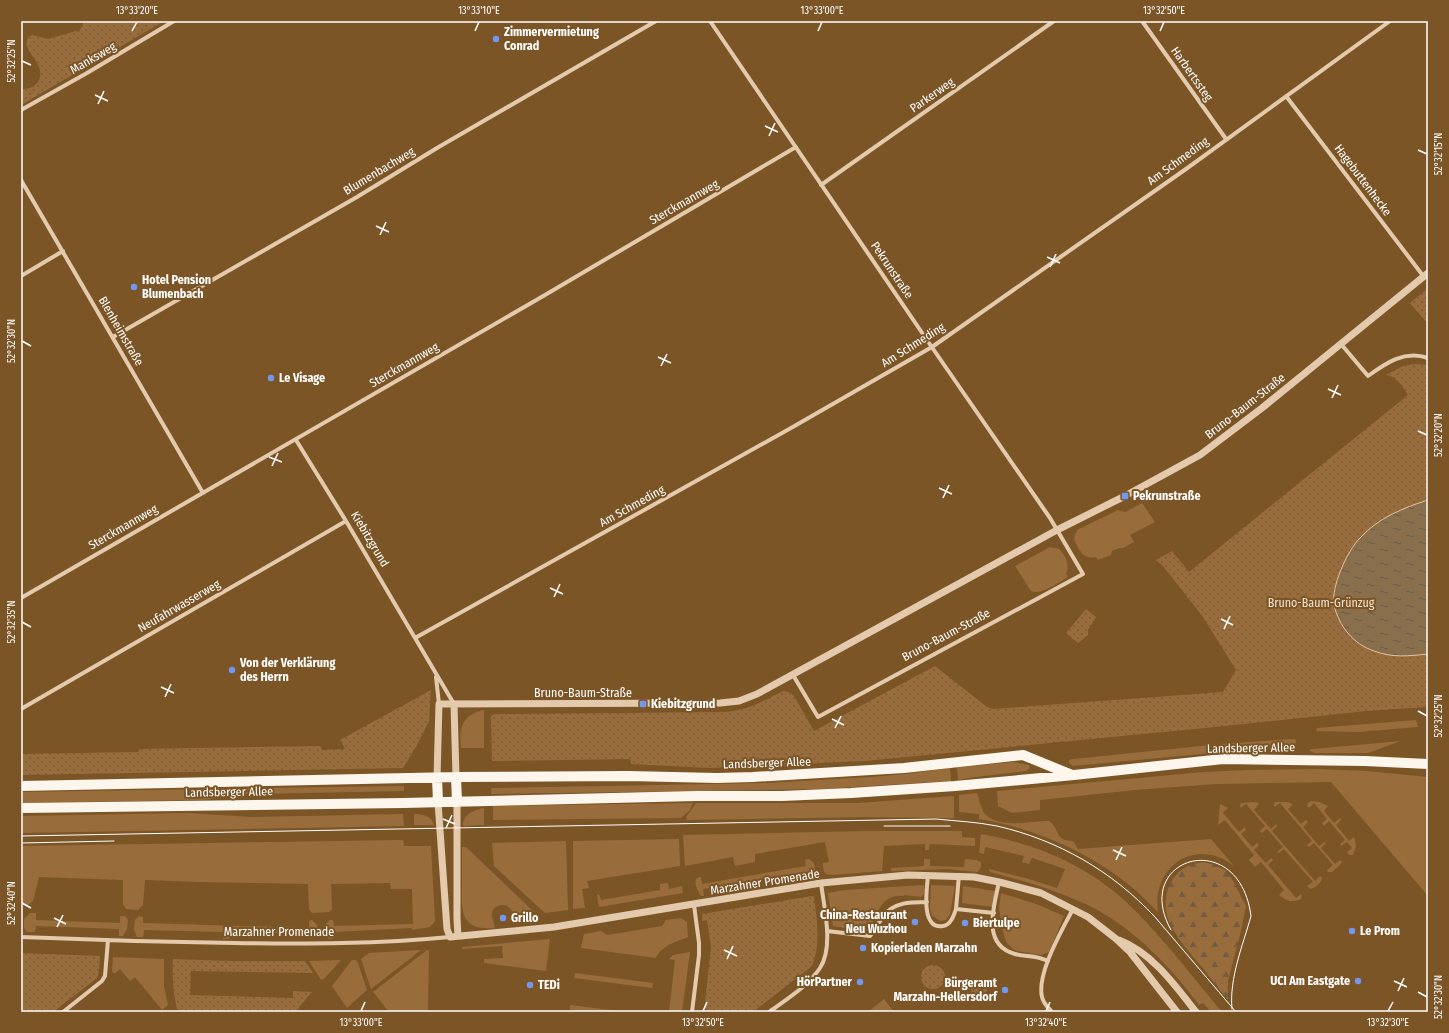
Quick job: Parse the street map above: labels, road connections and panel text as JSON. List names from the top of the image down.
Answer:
{
  "streets": {
    "main road": ["Landsberger Allee"],
    "street": [
      "Manksweg",
      "Harbertssteg",
      "Parkerweg",
      "Am Schmeding",
      "Blumenbachweg",
      "Hagebuttenhecke",
      "Sterckmannweg",
      "Pekrunstraße",
      "Blenheimstraße",
      "Bruno-Baum-Straße",
      "Kiebitzgrund",
      "Neufahrwasserweg",
      "Marzahner Promenade"
    ]
  },
  "crossings": [
    ["Harbertssteg", "Am Schmeding"],
    ["Parkerweg", "Pekrunstraße"],
    ["Am Schmeding", "Hagebuttenhecke"],
    ["Am Schmeding", "Pekrunstraße"],
    ["Am Schmeding", "Kiebitzgrund"],
    ["Blumenbachweg", "Blenheimstraße"],
    ["Hagebuttenhecke", "Bruno-Baum-Straße"],
    ["Sterckmannweg", "Pekrunstraße"],
    ["Sterckmannweg", "Blenheimstraße"],
    ["Sterckmannweg", "Kiebitzgrund"],
    ["Pekrunstraße", "Bruno-Baum-Straße"],
    ["Bruno-Baum-Straße", "Kiebitzgrund"],
    ["Kiebitzgrund", "Neufahrwasserweg"],
    ["Kiebitzgrund", "Landsberger Allee"]
  ],
  "parks": ["Bruno-Baum-Grünzug"],
  "places": {
    "other": [
      "Zimmervermietung Conrad",
      "Hotel Pension Blumenbach",
      "Le Visage",
      "Von der Verklärung des Herrn",
      "Grillo",
      "China-Restaurant Neu Wuzhou",
      "Biertulpe",
      "Le Prom",
      "Kopierladen Marzahn",
      "UCI Am Eastgate",
      "HörPartner",
      "TEDi",
      "Bürgeramt Marzahn-Hellersdorf"
    ],
    "transit": ["Pekrunstraße", "Kiebitzgrund"]
  },
  "coordinates": [
    "13°33'20\"E",
    "13°33'10\"E",
    "13°33'00\"E",
    "13°32'50\"E",
    "52°32'25\"N",
    "52°32'15\"N",
    "52°32'30\"N",
    "52°32'20\"N",
    "52°32'35\"N",
    "52°32'40\"N",
    "13°32'40\"E",
    "13°32'30\"E"
  ]
}
